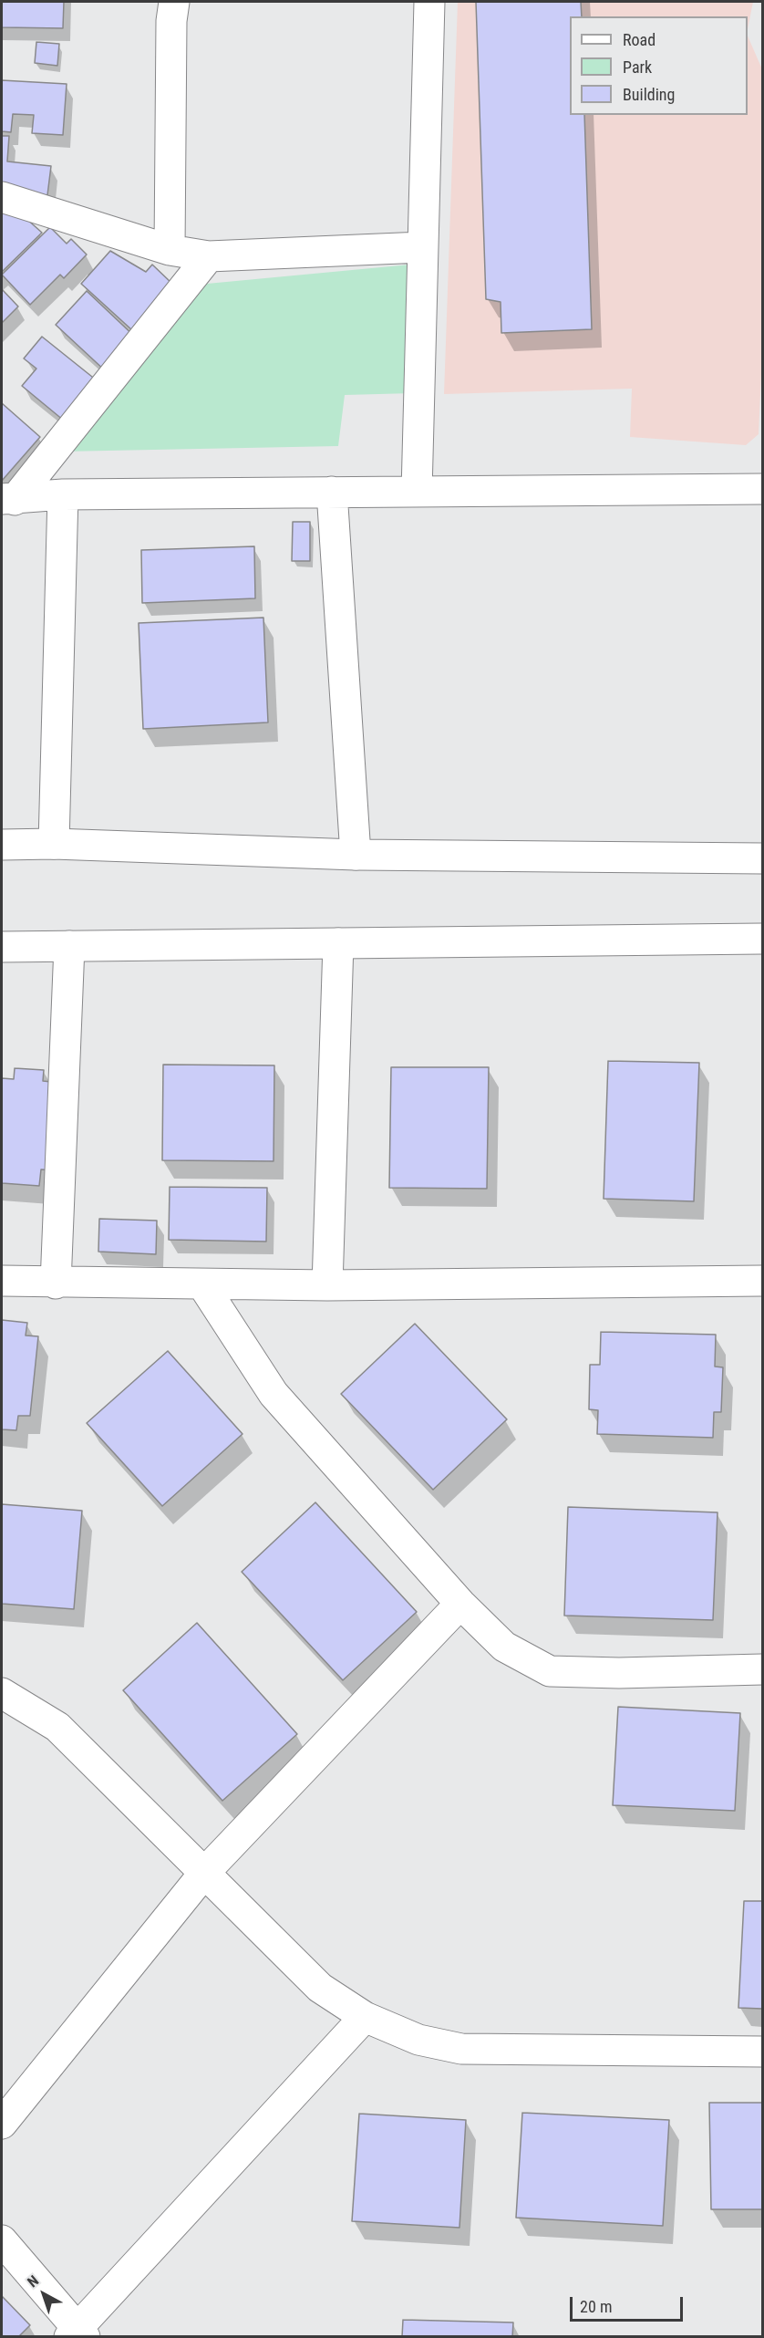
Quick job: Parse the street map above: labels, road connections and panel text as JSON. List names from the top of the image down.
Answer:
{
  "legend": ["Road", "Park", "Building"],
  "scale_bar": "20 m",
  "north": "top left"
}
